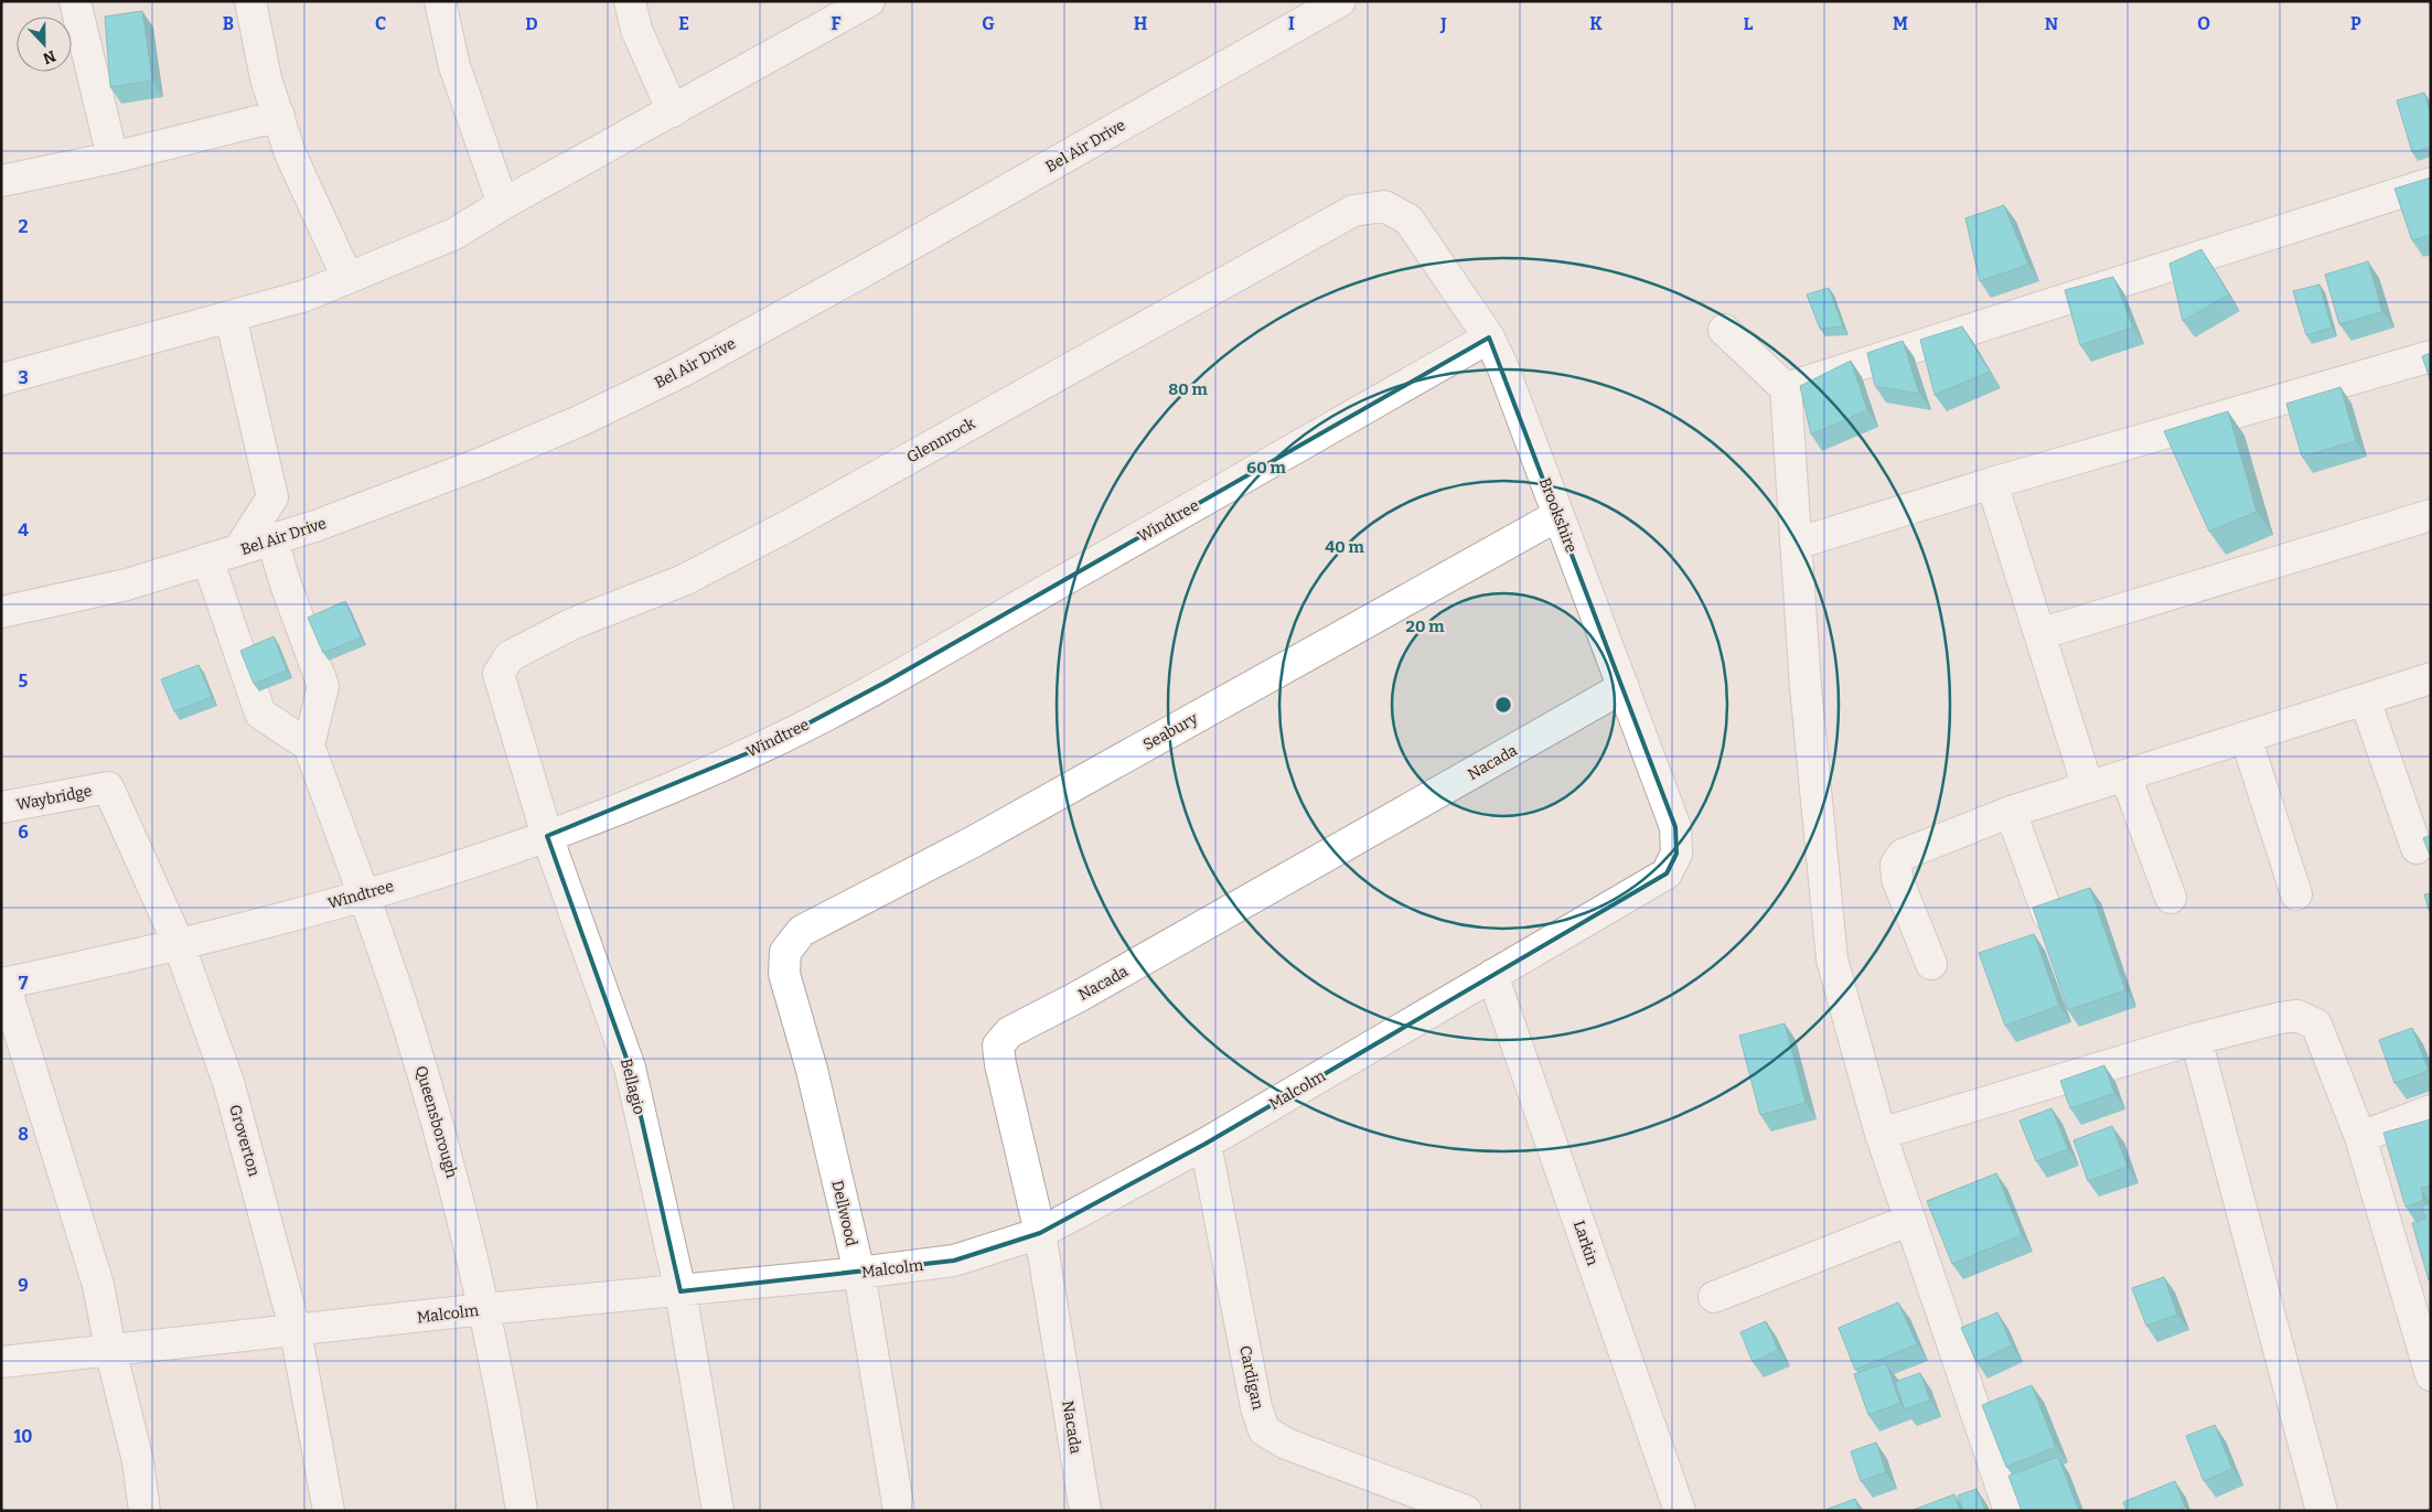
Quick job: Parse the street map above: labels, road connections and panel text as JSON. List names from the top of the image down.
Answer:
{
  "streets": {
    "street": [
      "Bel Air Drive",
      "Glennrock",
      "Brookshire",
      "Windtree",
      "Seabury",
      "Nacada",
      "Waybridge",
      "Bellagio",
      "Malcolm",
      "Queensborough",
      "Groverton",
      "Dellwood",
      "Larkin",
      "Cardigan"
    ]
  },
  "crossings": [
    ["Glennrock", "Brookshire"],
    ["Glennrock", "Bellagio"],
    ["Brookshire", "Windtree"],
    ["Brookshire", "Seabury"],
    ["Brookshire", "Nacada"],
    ["Brookshire", "Malcolm"],
    ["Windtree", "Bellagio"],
    ["Windtree", "Queensborough"],
    ["Windtree", "Groverton"],
    ["Seabury", "Dellwood"],
    ["Nacada", "Malcolm"],
    ["Waybridge", "Groverton"],
    ["Bellagio", "Malcolm"],
    ["Malcolm", "Queensborough"],
    ["Malcolm", "Groverton"],
    ["Malcolm", "Dellwood"],
    ["Malcolm", "Larkin"],
    ["Malcolm", "Cardigan"]
  ],
  "north": "bottom",
  "grid": {
    "columns": [
      "B",
      "C",
      "D",
      "E",
      "F",
      "G",
      "H",
      "I",
      "J",
      "K",
      "L",
      "M",
      "N",
      "O",
      "P"
    ],
    "rows": [
      "2",
      "3",
      "4",
      "5",
      "6",
      "7",
      "8",
      "9",
      "10"
    ]
  },
  "rings": [
    "80 m",
    "60 m",
    "40 m",
    "20 m"
  ]
}
